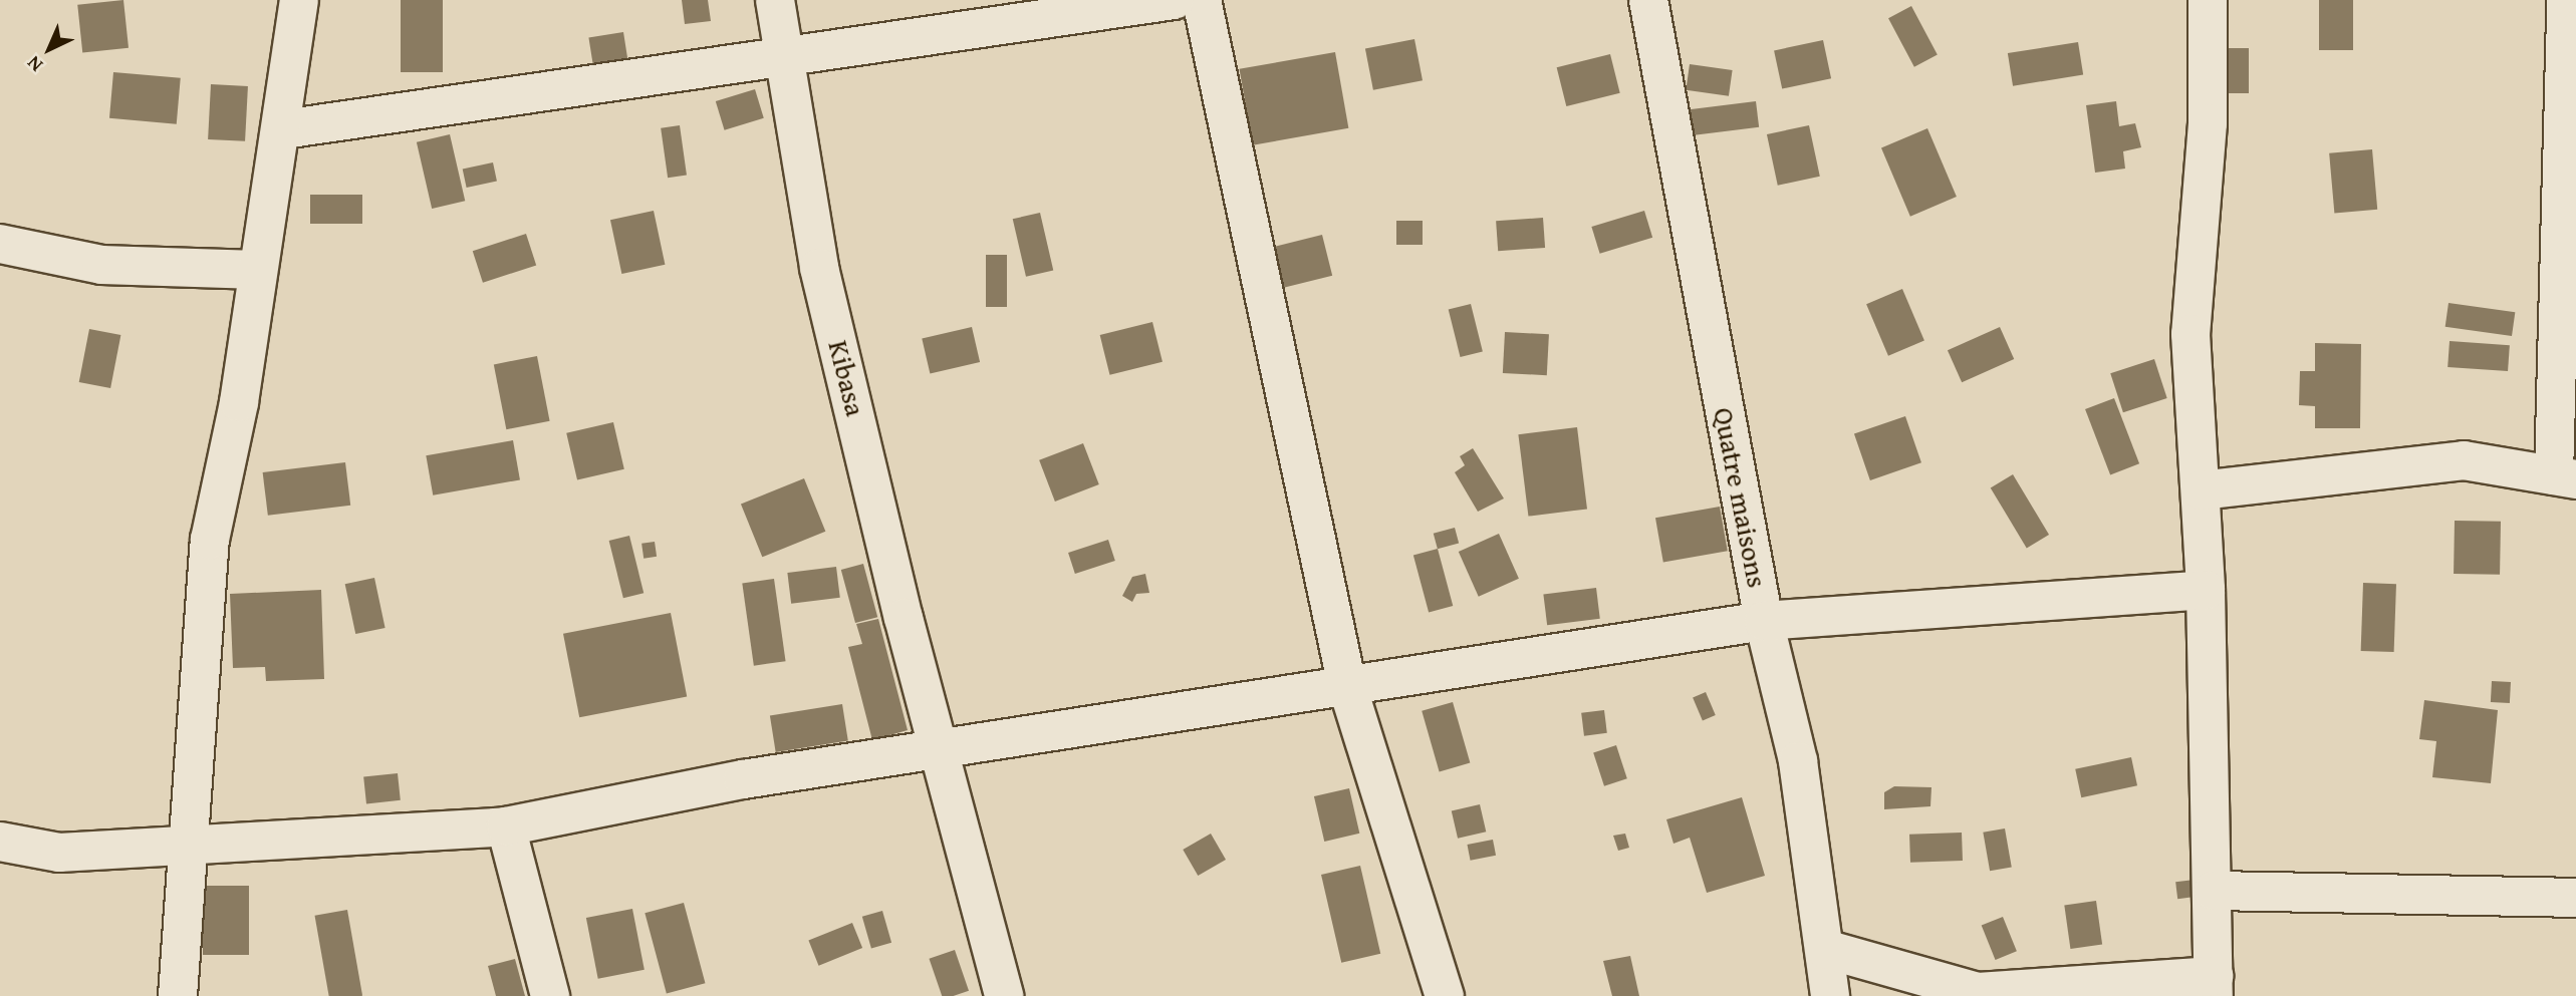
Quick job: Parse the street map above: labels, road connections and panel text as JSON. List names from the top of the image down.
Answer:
{
  "streets": {
    "street": ["Kibasa", "Quatre maisons"]
  },
  "north": "bottom left"
}
